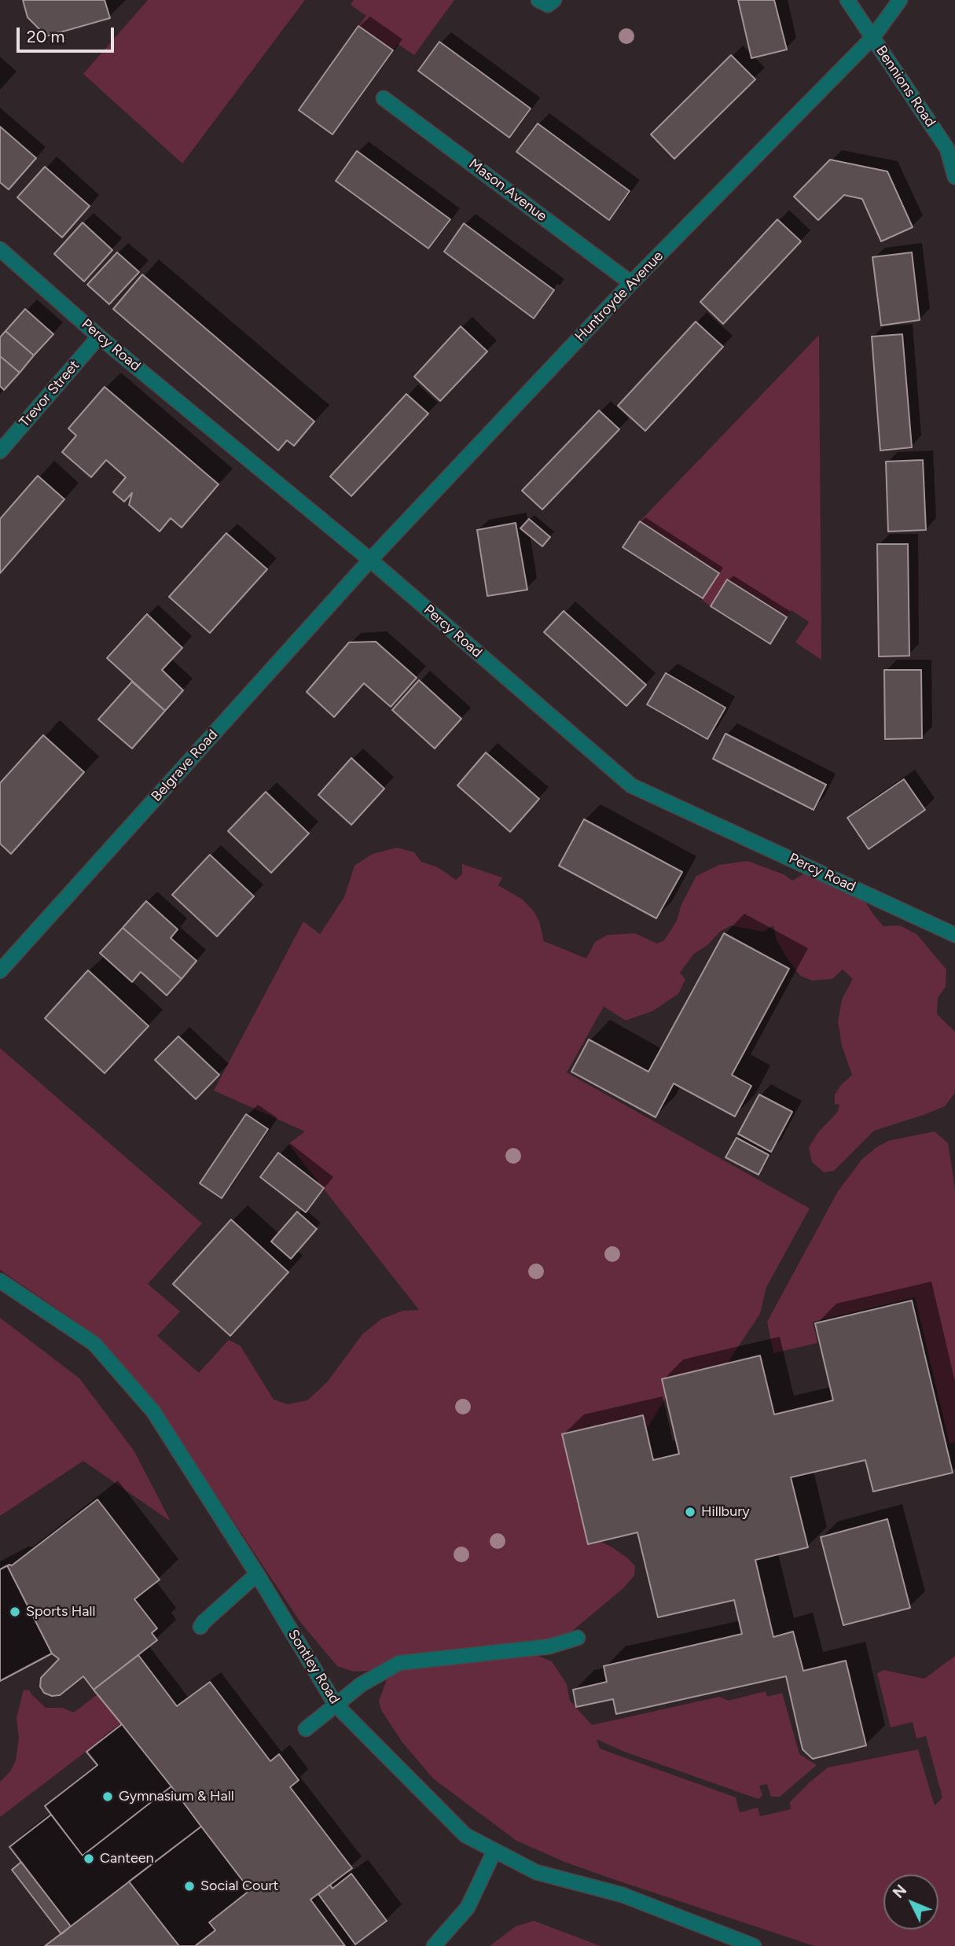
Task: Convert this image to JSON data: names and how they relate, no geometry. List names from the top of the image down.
{
  "streets": {
    "street": [
      "Bennions Road",
      "Mason Avenue",
      "Huntroyde Avenue",
      "Percy Road",
      "Trevor Street",
      "Belgrave Road",
      "Sontley Road"
    ]
  },
  "crossings": [
    ["Bennions Road", "Huntroyde Avenue"],
    ["Mason Avenue", "Huntroyde Avenue"],
    ["Huntroyde Avenue", "Percy Road"],
    ["Huntroyde Avenue", "Belgrave Road"],
    ["Percy Road", "Trevor Street"],
    ["Percy Road", "Belgrave Road"]
  ],
  "places": [
    "Hillbury",
    "Sports Hall",
    "Gymnasium & Hall",
    "Canteen",
    "Social Court"
  ],
  "scale_bar": "20 m",
  "north": "top left"
}
